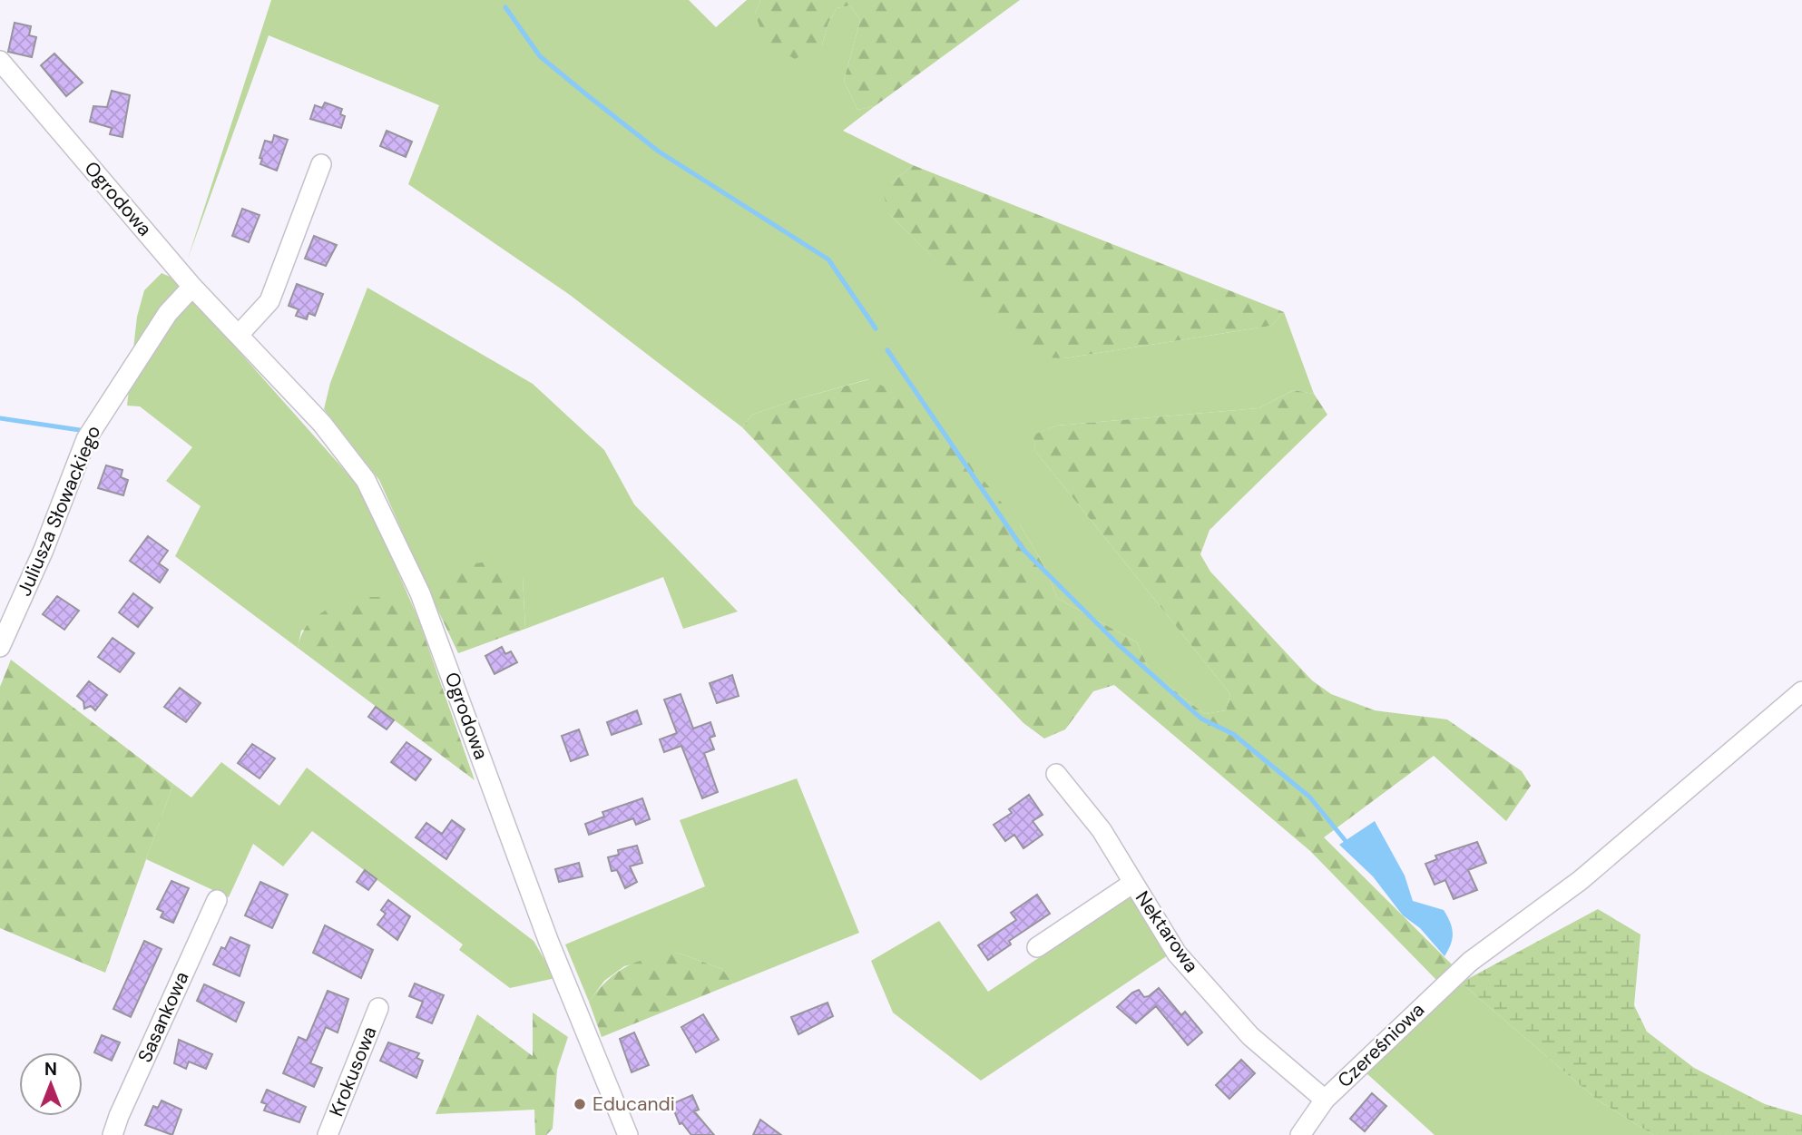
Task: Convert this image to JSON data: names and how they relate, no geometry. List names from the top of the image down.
{
  "streets": {
    "street": [
      "Ogrodowa",
      "Juliusza Słowackiego",
      "Nektarowa",
      "Sasankowa",
      "Czereśniowa",
      "Krokusowa"
    ]
  },
  "crossings": [
    ["Ogrodowa", "Juliusza Słowackiego"],
    ["Nektarowa", "Czereśniowa"]
  ],
  "places": ["Educandi"],
  "north": "top"
}
